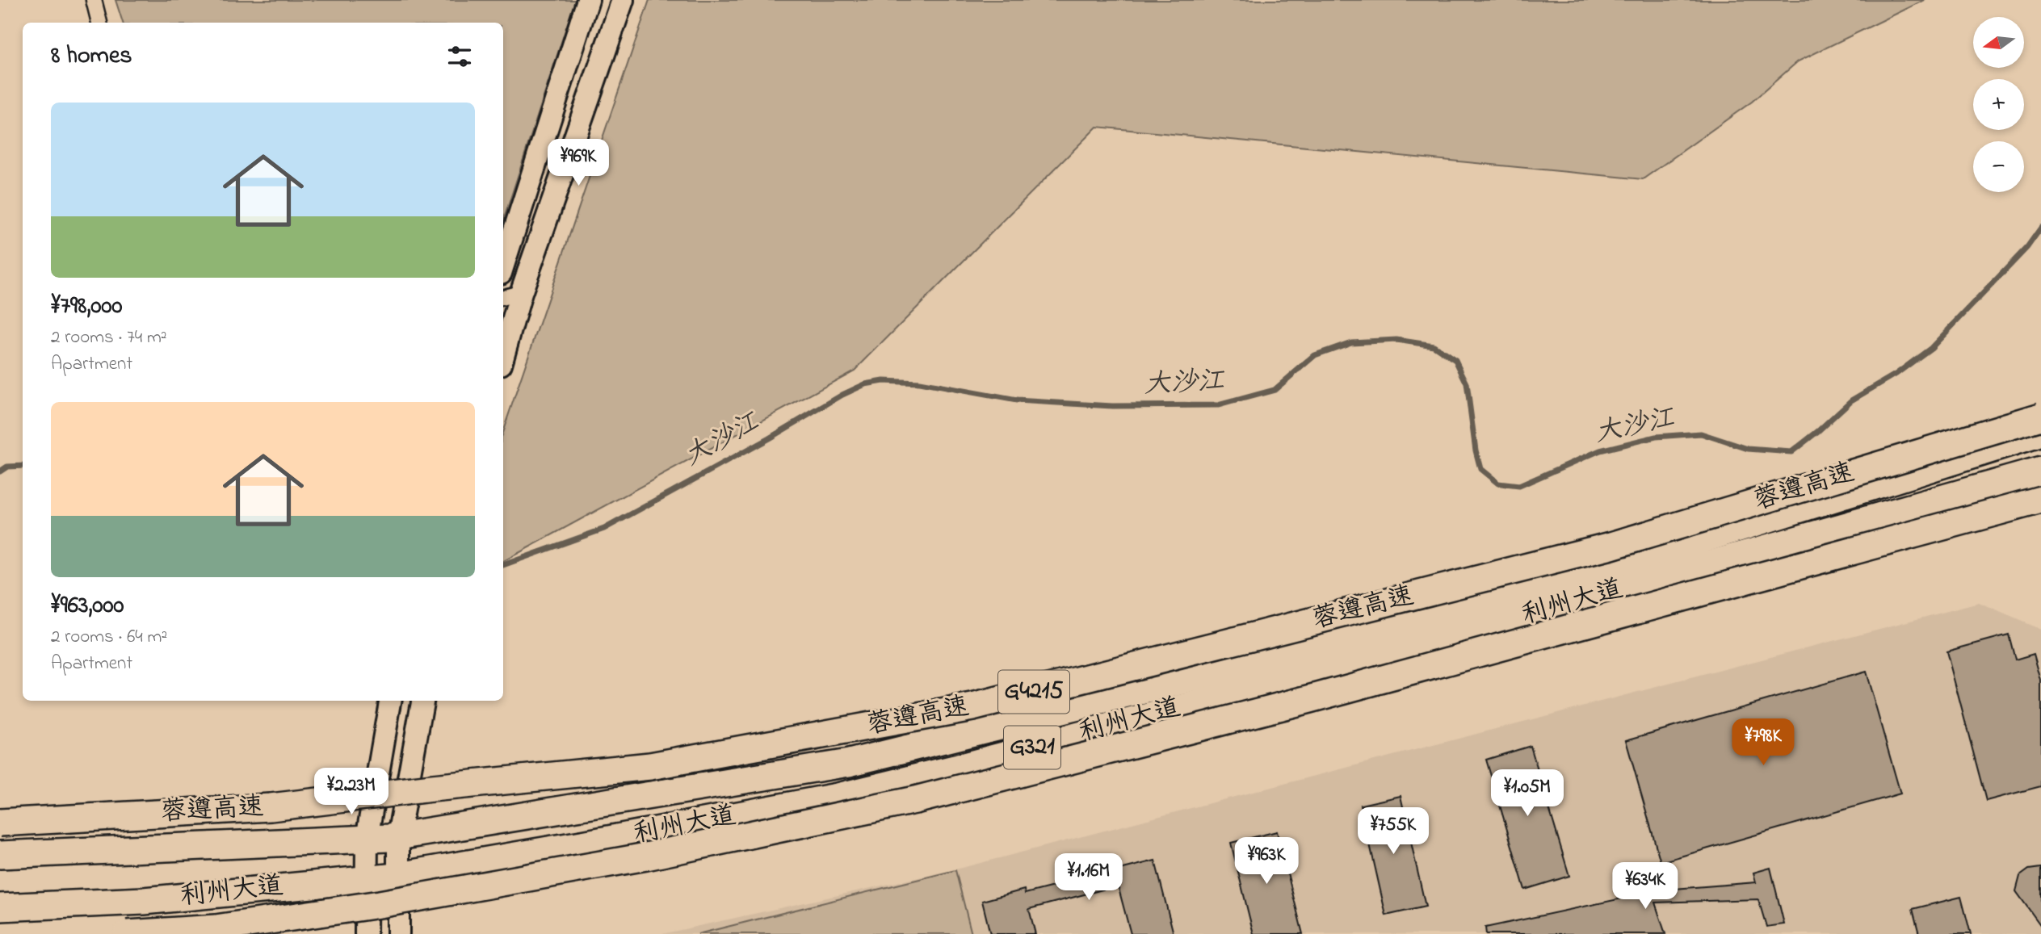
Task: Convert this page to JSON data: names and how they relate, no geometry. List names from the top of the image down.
{
  "streets": {
    "highway": [
      "蓉遵高速",
      "利州大道",
      "G4215",
      "G321"
    ]
  },
  "water": ["大沙江"],
  "north": "left",
  "page": {
    "map_buttons": ["+", "−"],
    "heading": "8 homes",
    "list": [
      {
        "name": "¥798,000",
        "note": "2 rooms · 74 m² · Apartment"
      },
      {
        "name": "¥963,000",
        "note": "2 rooms · 64 m² · Apartment"
      }
    ],
    "price": [
      "¥969K",
      "¥798K",
      "¥2.23M",
      "¥1.05M",
      "¥755K",
      "¥963K",
      "¥1.16M",
      "¥634K"
    ]
  }
}
